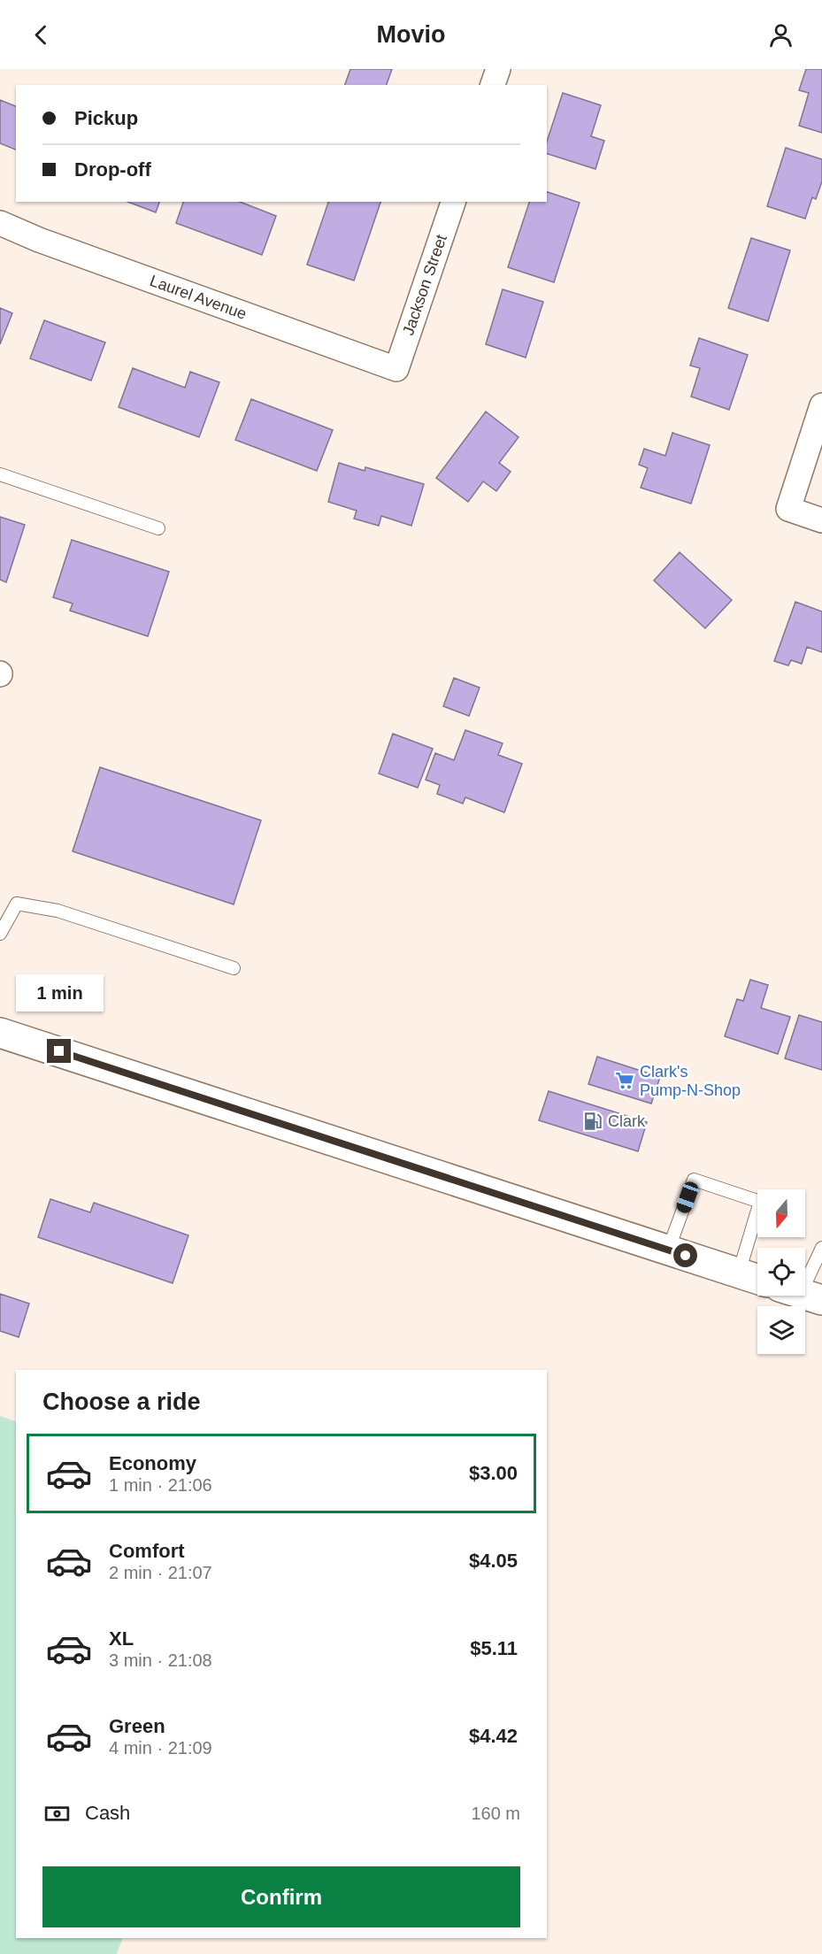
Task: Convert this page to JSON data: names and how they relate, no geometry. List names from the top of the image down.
{
  "streets": {
    "street": ["Jackson Street", "Laurel Avenue"]
  },
  "crossings": [
    ["Jackson Street", "Laurel Avenue"]
  ],
  "places": {
    "supermarket": ["Clark's Pump-N-Shop"],
    "fuel station": ["Clark"]
  },
  "north": "bottom",
  "page": {
    "header": "Movio",
    "banner": ["Pickup", "Drop-off"],
    "bubble": "1 min",
    "heading": "Choose a ride",
    "list": [
      {
        "name": "Economy",
        "note": "1 min · 21:06",
        "value": "$3.00"
      },
      {
        "name": "Comfort",
        "note": "2 min · 21:07",
        "value": "$4.05"
      },
      {
        "name": "XL",
        "note": "3 min · 21:08",
        "value": "$5.11"
      },
      {
        "name": "Green",
        "note": "4 min · 21:09",
        "value": "$4.42"
      }
    ],
    "pay": ["Cash", "160 m"],
    "buttons": "Confirm"
  }
}
